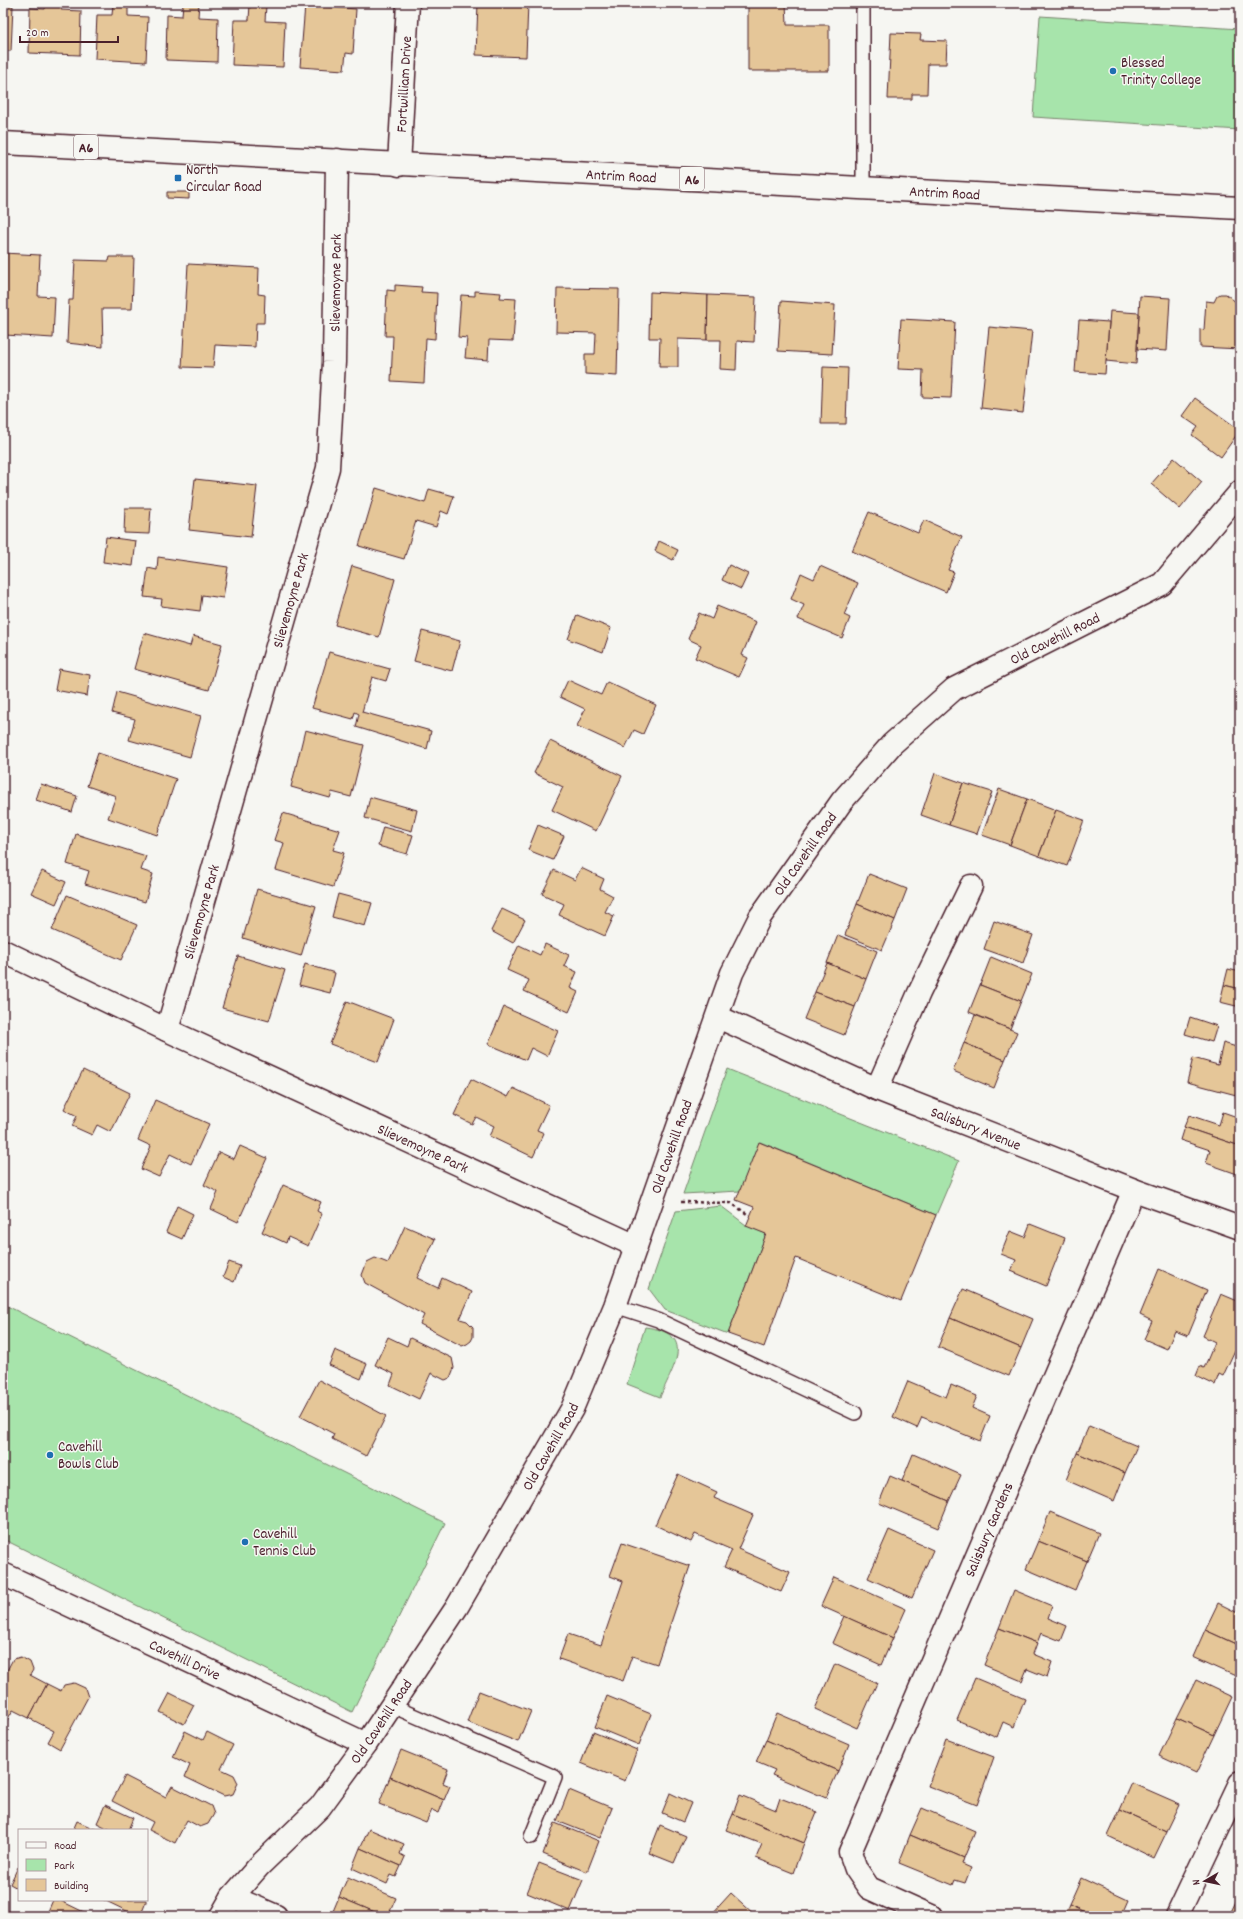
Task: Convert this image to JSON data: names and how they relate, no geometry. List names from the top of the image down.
{
  "streets": {
    "street": [
      "Fortwilliam Drive",
      "A6",
      "Antrim Road",
      "Slievemoyne Park",
      "Old Cavehill Road",
      "Salisbury Avenue",
      "Salisbury Gardens",
      "Cavehill Drive"
    ]
  },
  "crossings": [
    ["Fortwilliam Drive", "Antrim Road"],
    ["Antrim Road", "Slievemoyne Park"],
    ["Slievemoyne Park", "Old Cavehill Road"],
    ["Old Cavehill Road", "Salisbury Avenue"],
    ["Old Cavehill Road", "Cavehill Drive"],
    ["Salisbury Avenue", "Salisbury Gardens"]
  ],
  "places": {
    "other": ["Blessed Trinity College", "Cavehill Bowls Club", "Cavehill Tennis Club"],
    "transit": ["North Circular Road"]
  },
  "legend": ["Road", "Park", "Building"],
  "scale_bar": "20 m",
  "north": "left"
}
